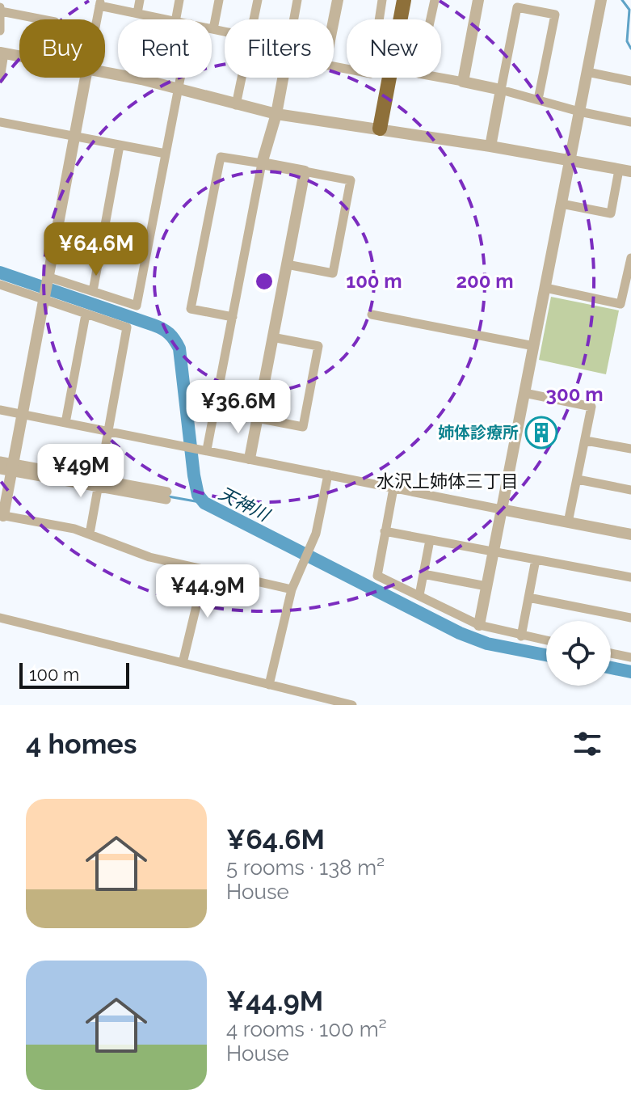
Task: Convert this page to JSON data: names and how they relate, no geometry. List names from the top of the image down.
{
  "districts": ["水沢上姉体三丁目"],
  "water": ["天神川"],
  "places": {
    "building": ["姉体診療所"]
  },
  "scale_bar": "100 m",
  "page": {
    "chip": [
      "Buy",
      "Rent",
      "Filters",
      "New"
    ],
    "price": [
      "¥64.6M",
      "¥36.6M",
      "¥49M",
      "¥44.9M"
    ],
    "scale": "100 m",
    "heading": "4 homes",
    "list": [
      {
        "name": "¥64.6M",
        "note": "5 rooms · 138 m² · House"
      },
      {
        "name": "¥44.9M",
        "note": "4 rooms · 100 m² · House"
      }
    ]
  },
  "rings": ["100 m", "200 m", "300 m"]
}
